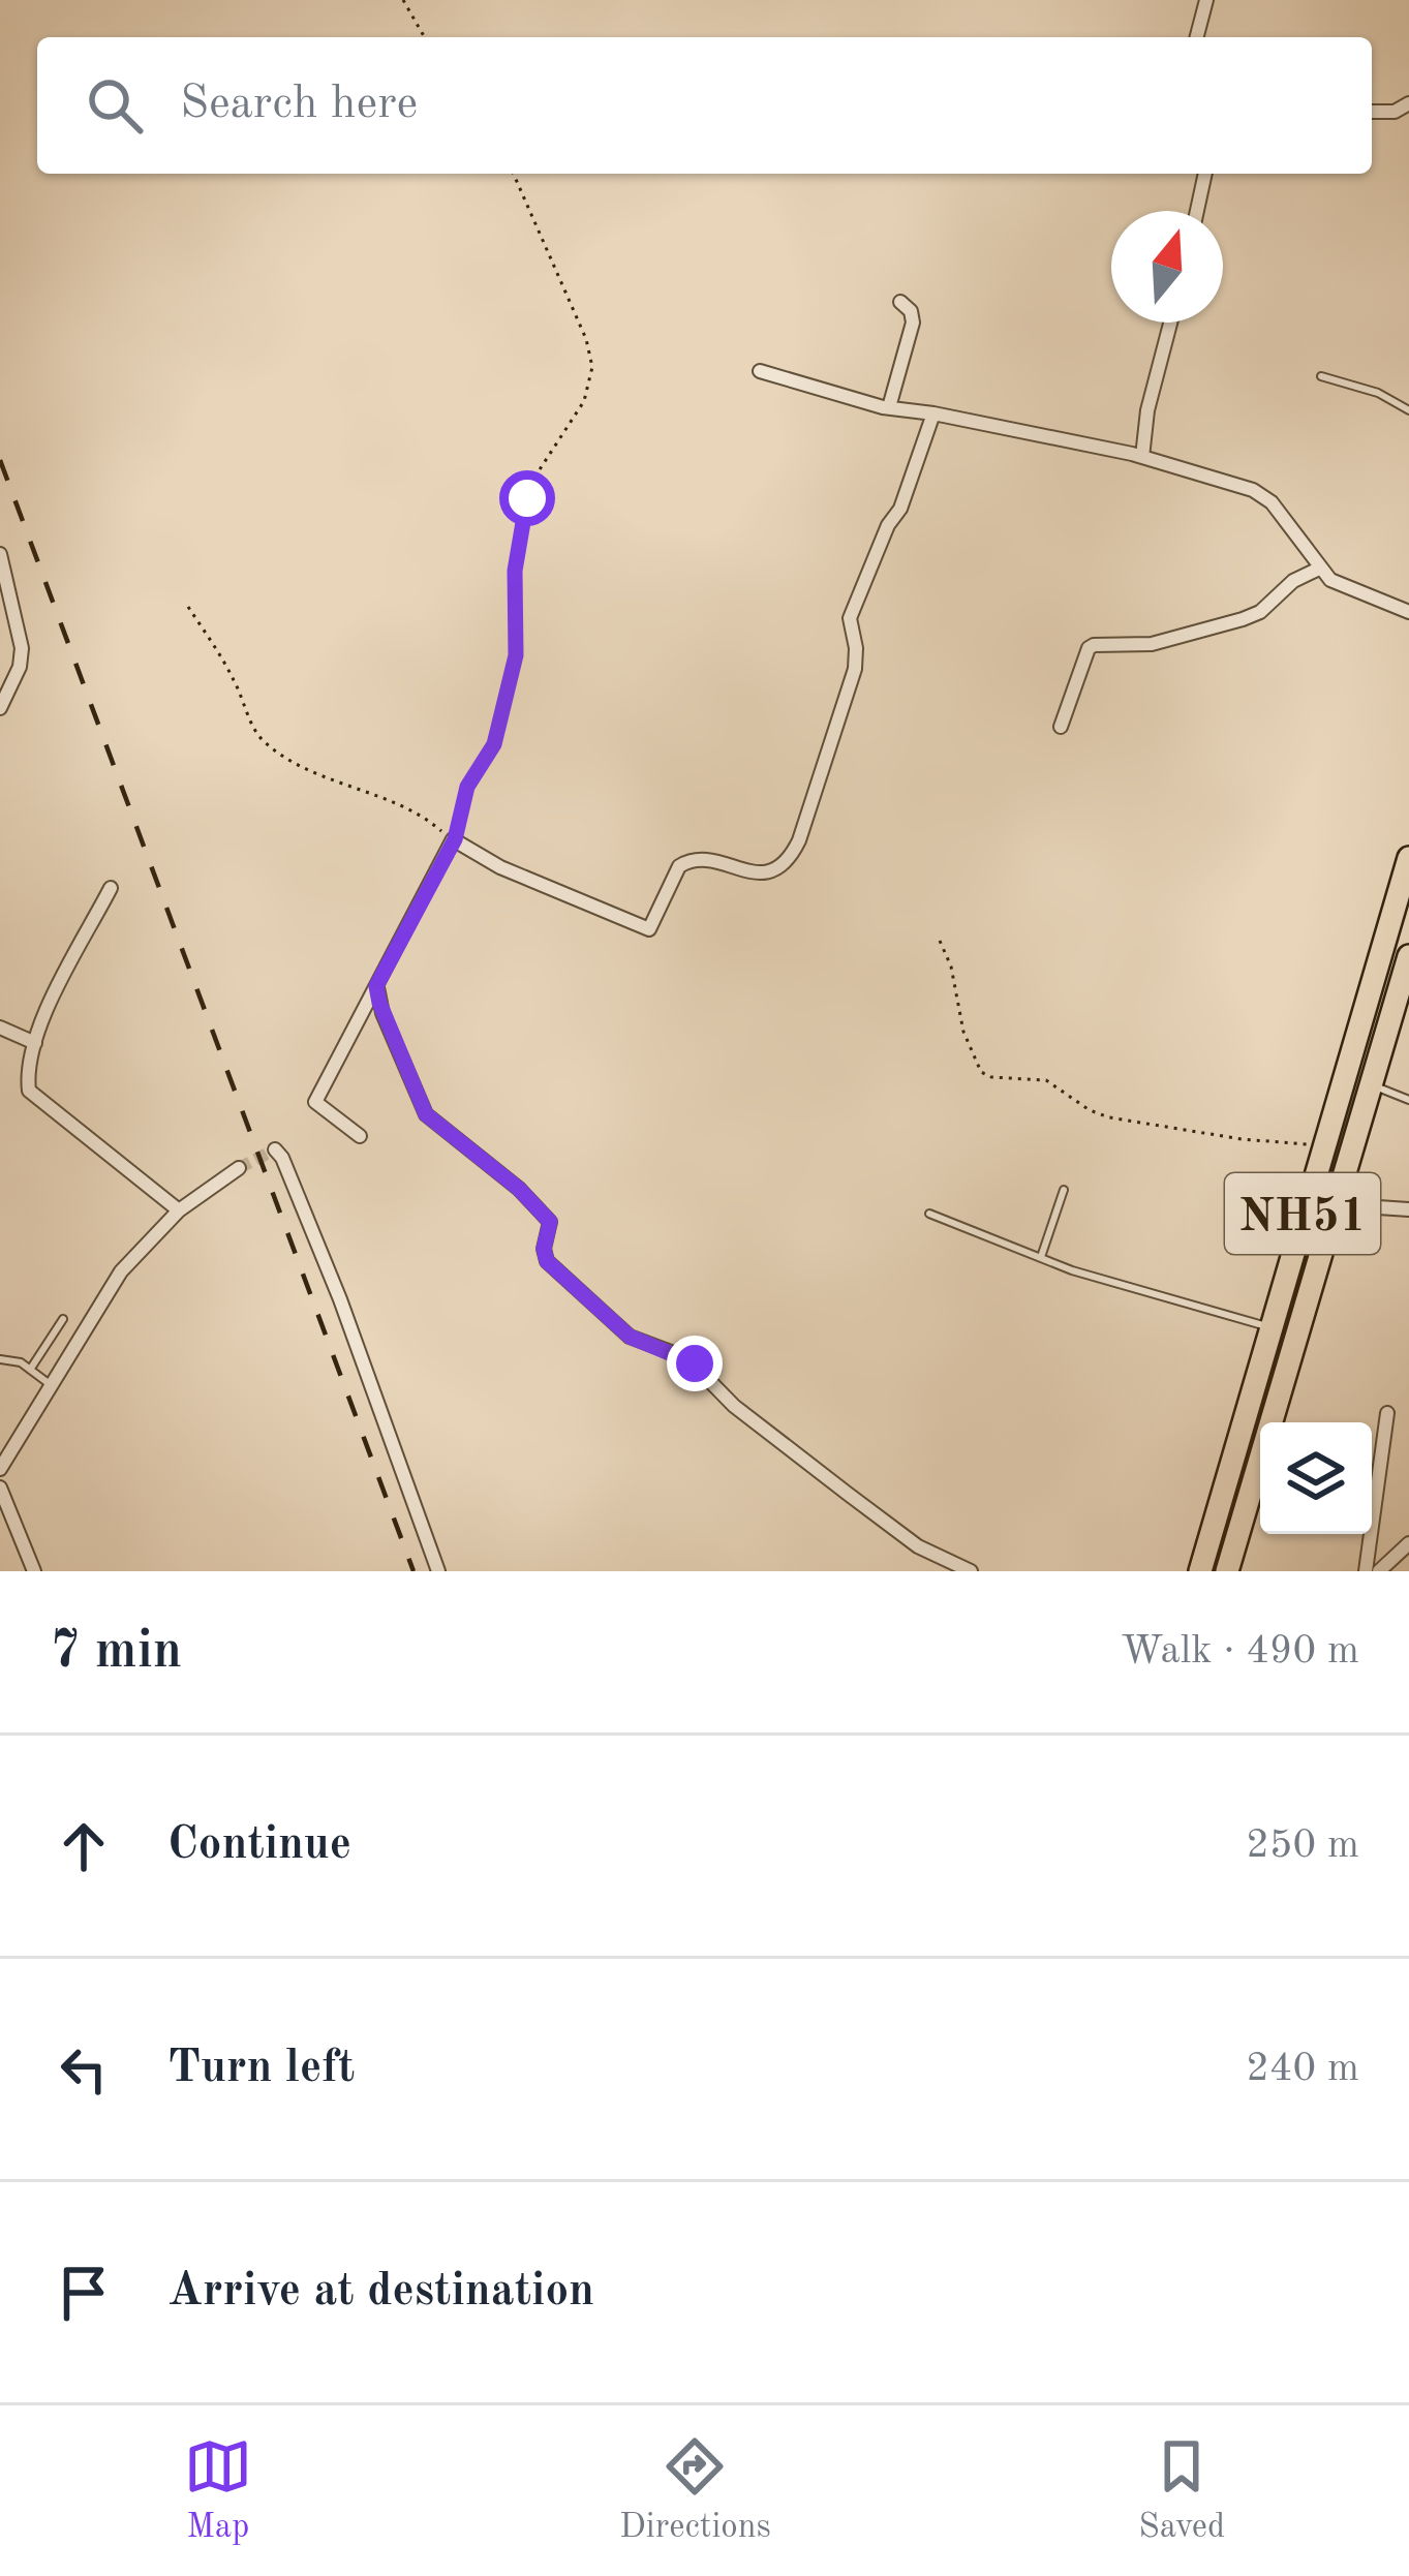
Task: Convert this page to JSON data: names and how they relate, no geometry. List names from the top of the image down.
{
  "streets": {
    "highway": ["NH51"]
  },
  "north": "top",
  "page": {
    "search": "Search here",
    "heading": ["7 min", "Walk · 490 m"],
    "list": [
      ["Continue", "250 m"],
      ["Turn left", "240 m"],
      "Arrive at destination"
    ],
    "nav": ["Map", "Directions", "Saved"]
  }
}
